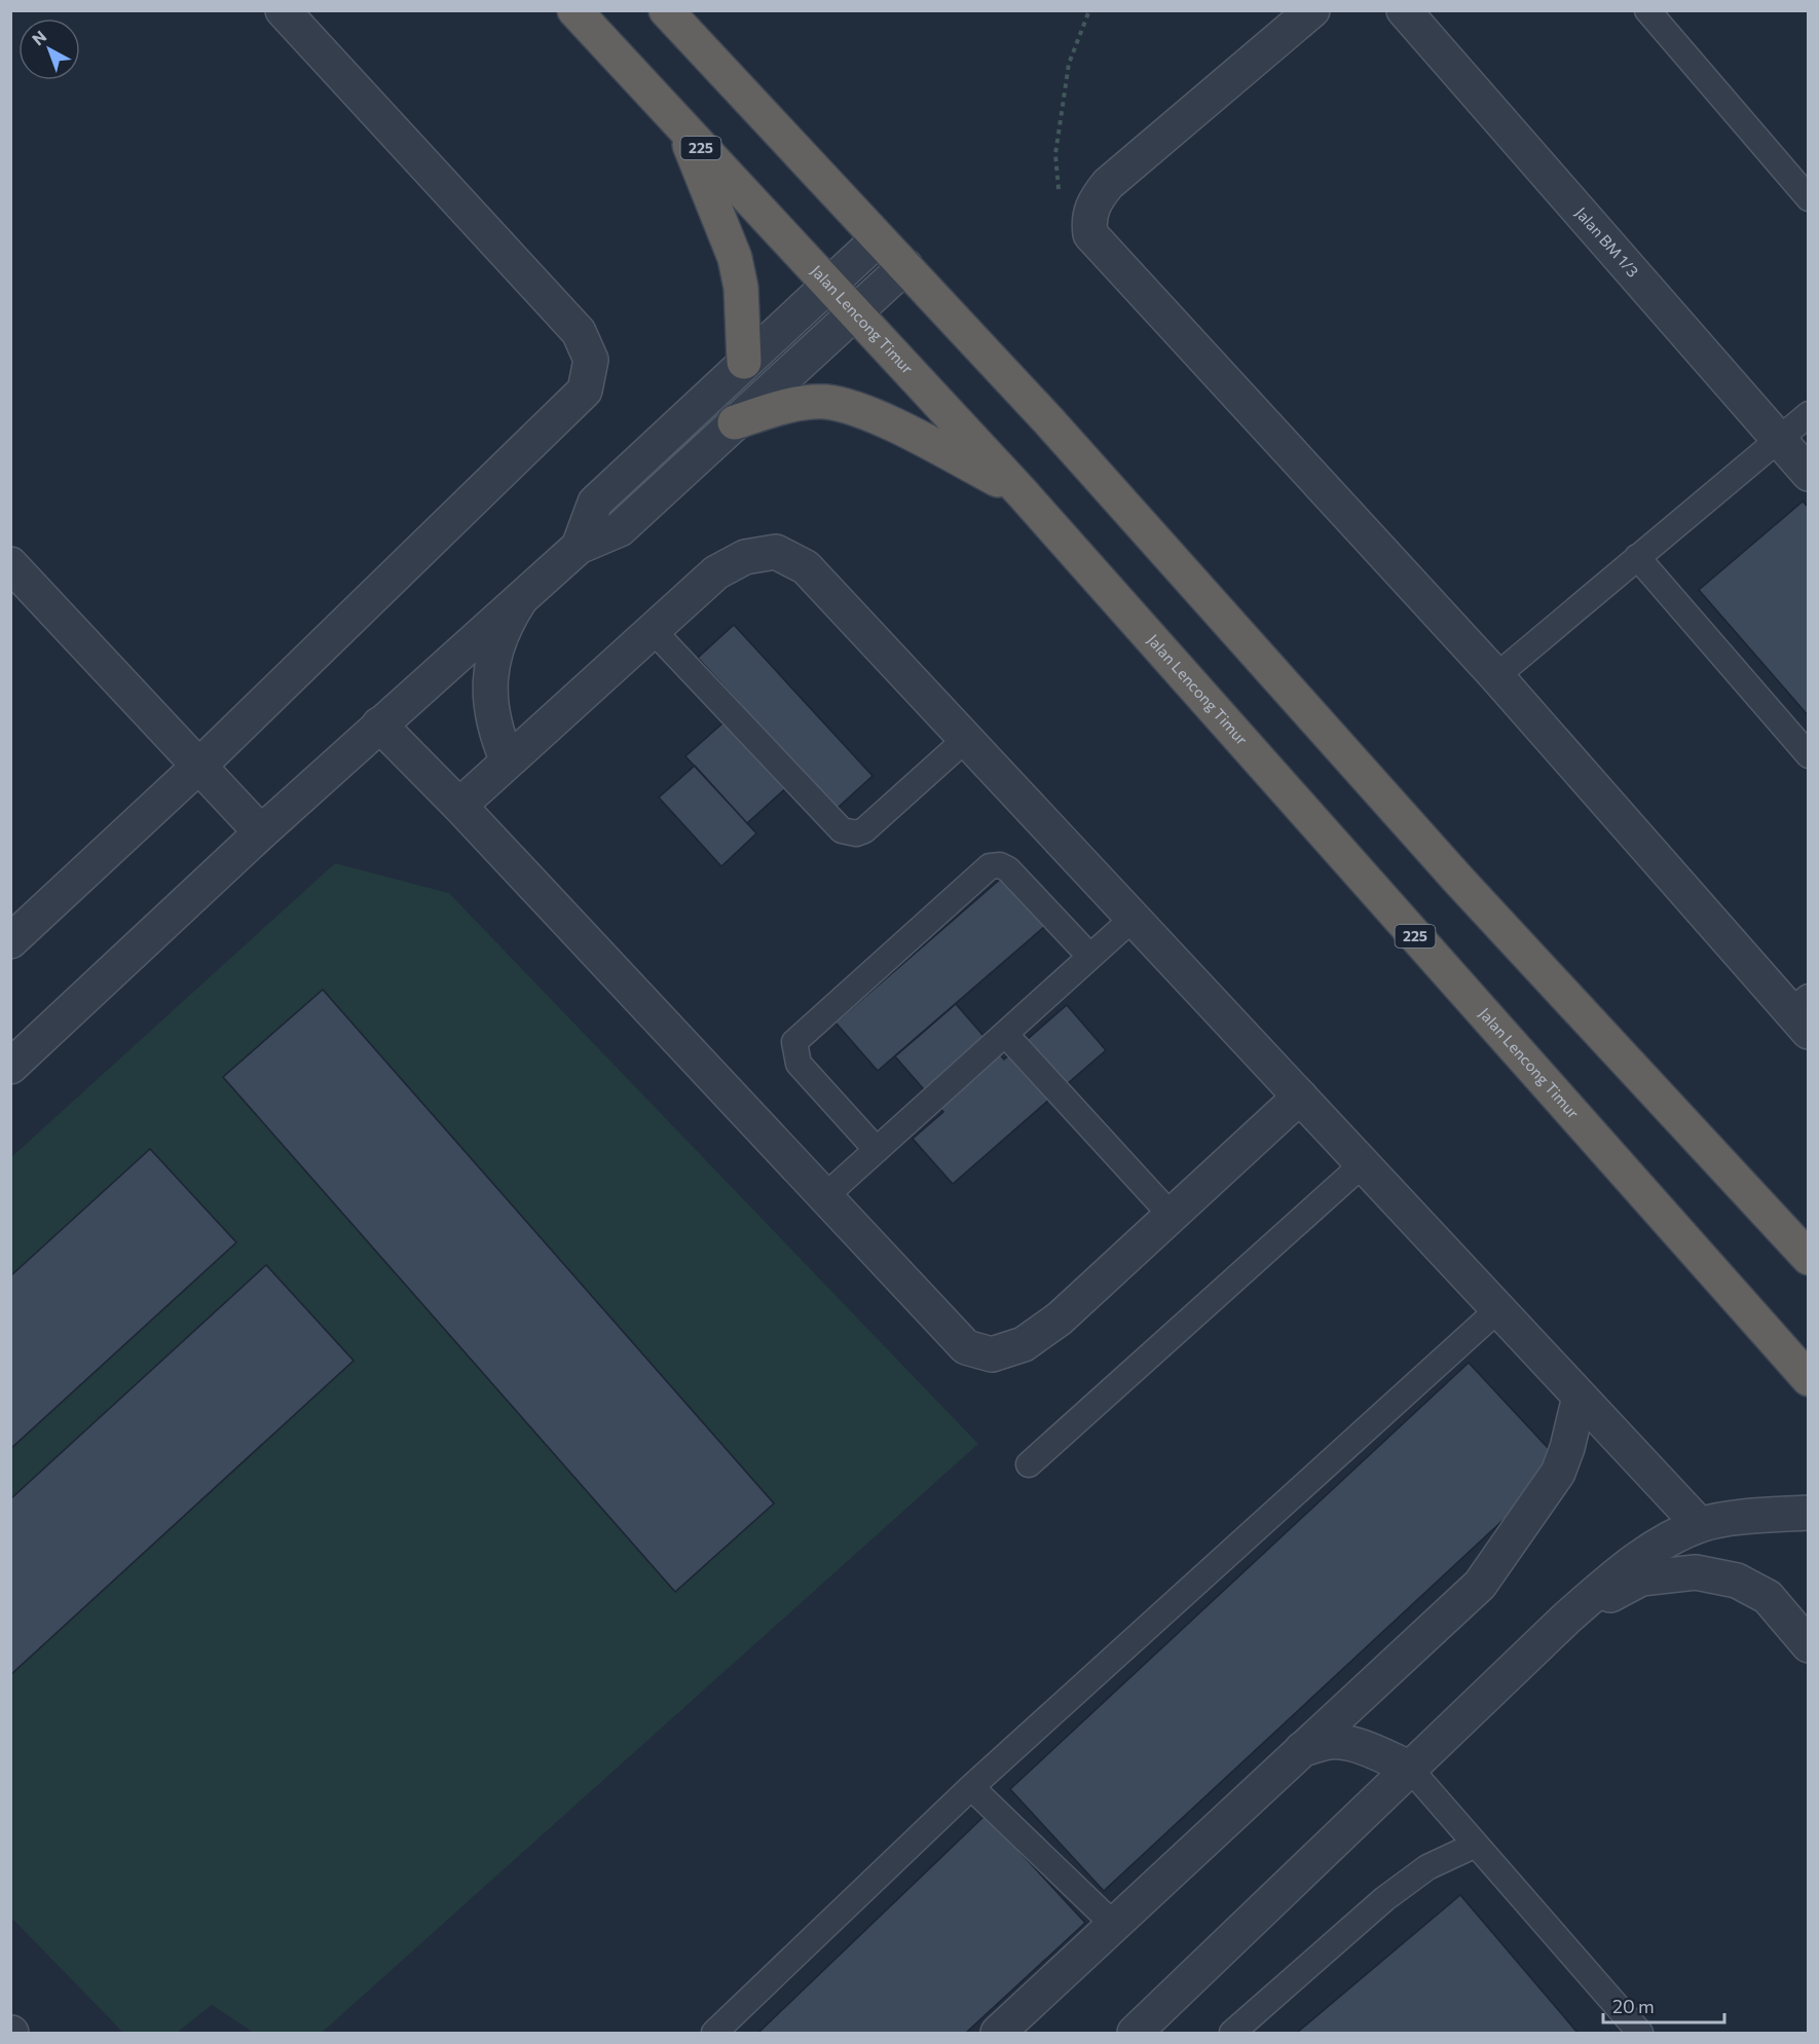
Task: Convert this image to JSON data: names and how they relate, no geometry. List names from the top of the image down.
{
  "streets": {
    "highway": ["225", "Jalan Lencong Timur"],
    "street": ["Jalan BM 1/3"]
  },
  "scale_bar": "20 m",
  "north": "top left"
}
